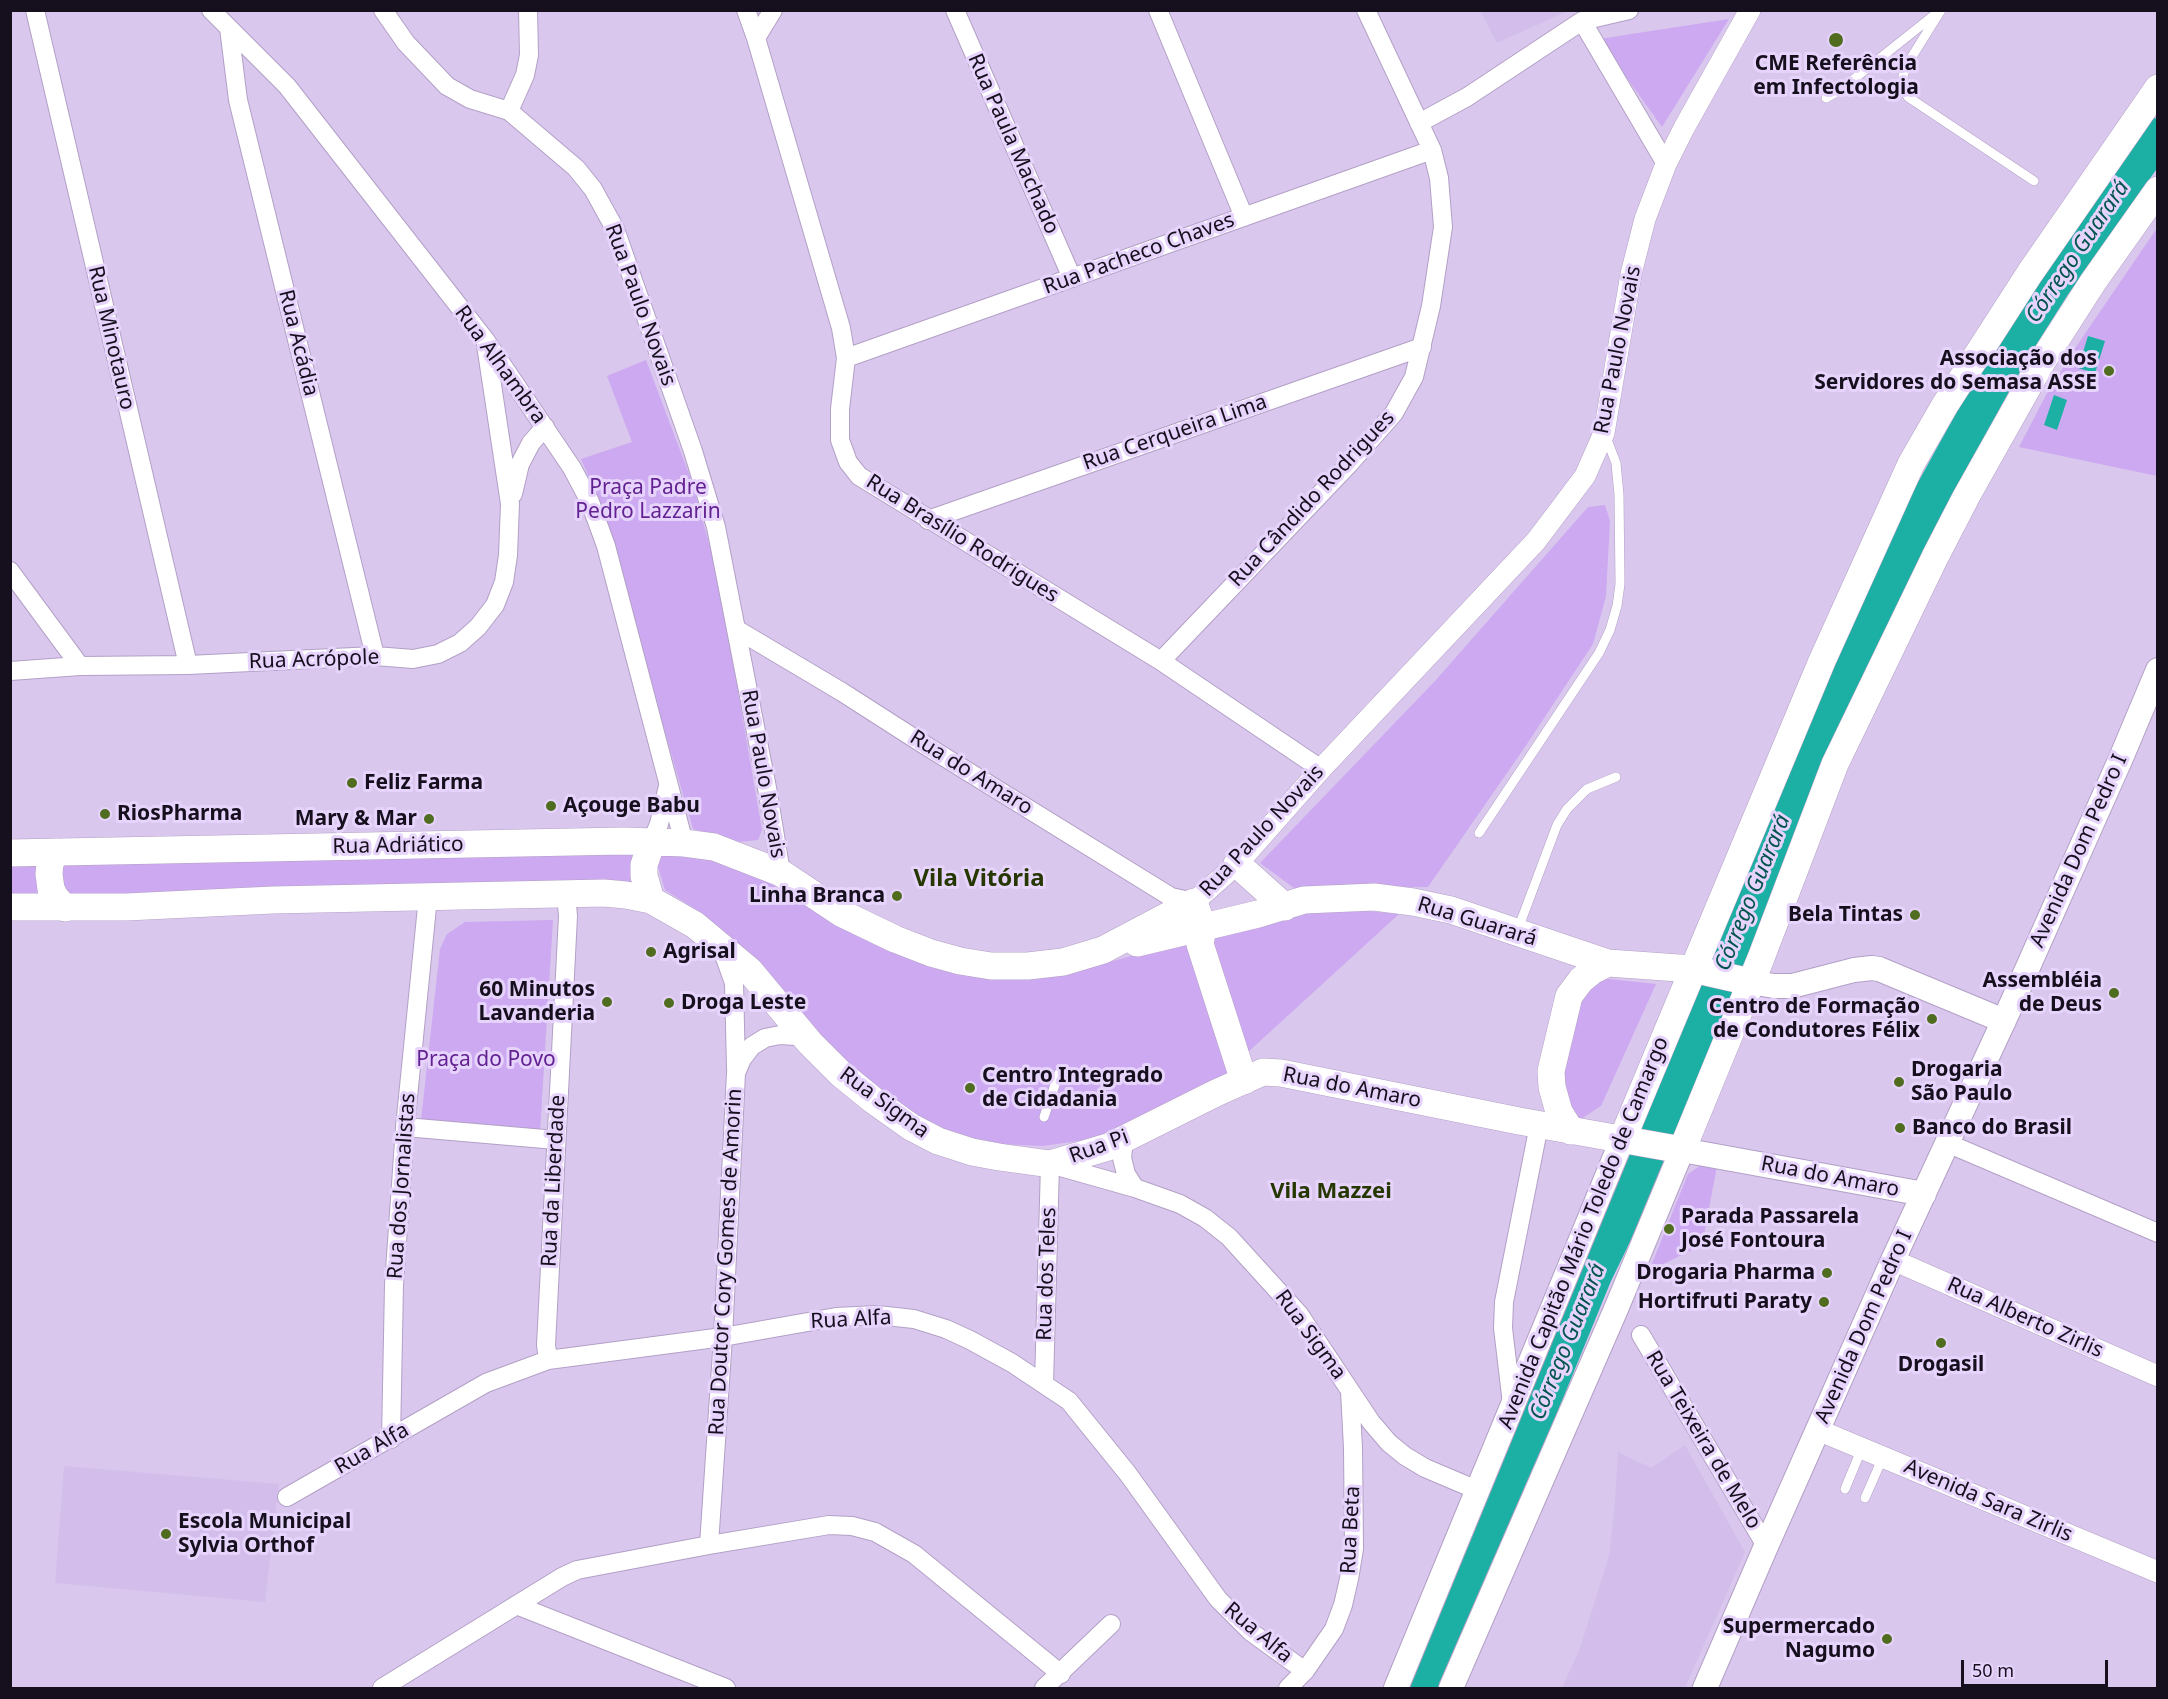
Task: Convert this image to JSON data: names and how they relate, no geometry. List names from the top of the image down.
{
  "streets": {
    "main road": [
      "Rua Paulo Novais",
      "Rua do Amaro",
      "Rua Adriático",
      "Avenida Dom Pedro I",
      "Rua Guarará",
      "Rua Sigma",
      "Rua Pi",
      "Avenida Capitão Mário Toledo de Camargo"
    ],
    "street": [
      "Rua Paula Machado",
      "Rua Pacheco Chaves",
      "Rua Minotauro",
      "Rua Acádia",
      "Rua Alhambra",
      "Rua Cerqueira Lima",
      "Rua Cândido Rodrigues",
      "Rua Brasílio Rodrigues",
      "Rua Acrópole",
      "Rua da Liberdade",
      "Rua dos Jornalistas",
      "Rua Doutor Cory Gomes de Amorin",
      "Rua dos Teles",
      "Rua Alberto Zirlis",
      "Rua Alfa",
      "Rua Teixeira de Melo",
      "Avenida Sara Zirlis",
      "Rua Beta"
    ]
  },
  "crossings": [
    ["Rua Paula Machado", "Rua Pacheco Chaves"],
    ["Rua Pacheco Chaves", "Rua Cândido Rodrigues"],
    ["Rua Pacheco Chaves", "Rua Brasílio Rodrigues"],
    ["Rua Paulo Novais", "Rua Brasílio Rodrigues"],
    ["Rua Paulo Novais", "Rua do Amaro"],
    ["Rua Paulo Novais", "Rua Adriático"],
    ["Rua Paulo Novais", "Rua Guarará"],
    ["Rua Minotauro", "Rua Acrópole"],
    ["Rua Acádia", "Rua Alhambra"],
    ["Rua Acádia", "Rua Acrópole"],
    ["Rua Alhambra", "Rua Acrópole"],
    ["Rua Alhambra", "Rua Adriático"],
    ["Rua Cerqueira Lima", "Rua Cândido Rodrigues"],
    ["Rua Cerqueira Lima", "Rua Brasílio Rodrigues"],
    ["Rua Cândido Rodrigues", "Rua Brasílio Rodrigues"],
    ["Rua do Amaro", "Avenida Dom Pedro I"],
    ["Rua do Amaro", "Rua Pi"],
    ["Rua do Amaro", "Avenida Capitão Mário Toledo de Camargo"],
    ["Avenida Dom Pedro I", "Rua Alberto Zirlis"],
    ["Avenida Dom Pedro I", "Rua Teixeira de Melo"],
    ["Avenida Dom Pedro I", "Avenida Sara Zirlis"],
    ["Rua Guarará", "Avenida Capitão Mário Toledo de Camargo"],
    ["Rua Sigma", "Rua Pi"],
    ["Rua Sigma", "Avenida Capitão Mário Toledo de Camargo"],
    ["Rua Sigma", "Rua Doutor Cory Gomes de Amorin"],
    ["Rua Sigma", "Rua dos Teles"],
    ["Rua Sigma", "Rua Beta"],
    ["Rua Pi", "Rua dos Teles"],
    ["Rua da Liberdade", "Rua Alfa"],
    ["Rua dos Jornalistas", "Rua Alfa"],
    ["Rua Doutor Cory Gomes de Amorin", "Rua Alfa"],
    ["Rua dos Teles", "Rua Alfa"],
    ["Rua Alfa", "Rua Beta"]
  ],
  "districts": ["Vila Vitória", "Vila Mazzei"],
  "water": ["Córrego Guarará"],
  "parks": ["Praça Padre Pedro Lazzarin", "Praça do Povo"],
  "places": [
    "CME Referência em Infectologia",
    "Associação dos Servidores do Semasa ASSE",
    "Feliz Farma",
    "Açouge Babu",
    "RiosPharma",
    "Mary & Mar",
    "Linha Branca",
    "Bela Tintas",
    "Agrisal",
    "Assembléia de Deus",
    "60 Minutos Lavanderia",
    "Droga Leste",
    "Centro de Formação de Condutores Félix",
    "Drogaria São Paulo",
    "Centro Integrado de Cidadania",
    "Banco do Brasil",
    "Parada Passarela José Fontoura",
    "Drogaria Pharma",
    "Hortifruti Paraty",
    "Drogasil",
    "Escola Municipal Sylvia Orthof",
    "Supermercado Nagumo"
  ],
  "scale_bar": "50 m"
}
